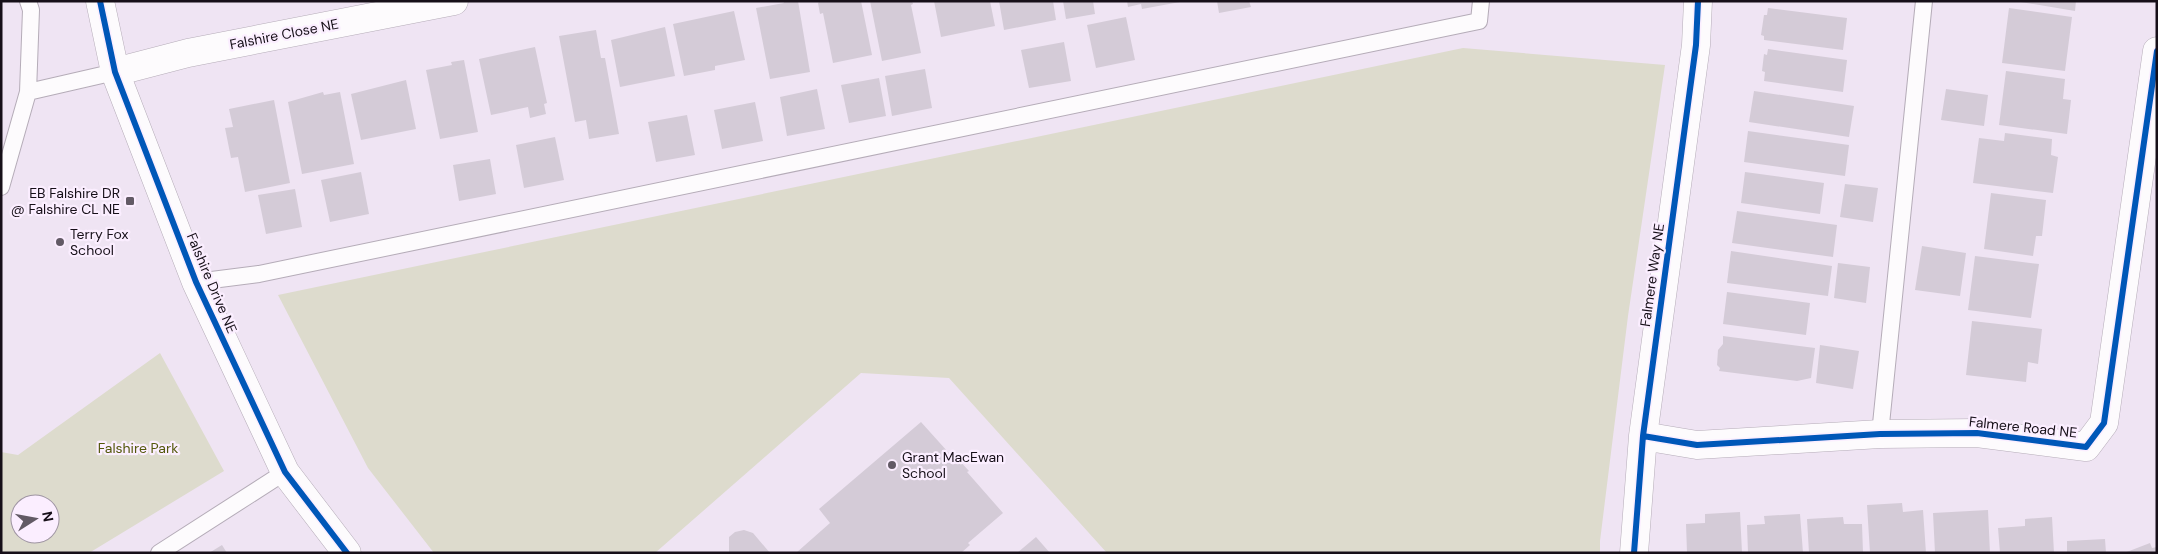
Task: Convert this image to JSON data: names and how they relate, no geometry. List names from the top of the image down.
{
  "streets": {
    "street": [
      "Falshire Close NE",
      "Falmere Way NE",
      "Falshire Drive NE",
      "Falmere Road NE"
    ]
  },
  "crossings": [
    ["Falshire Close NE", "Falshire Drive NE"],
    ["Falmere Way NE", "Falmere Road NE"]
  ],
  "parks": ["Falshire Park"],
  "places": {
    "transit": ["EB Falshire DR @ Falshire CL NE"],
    "other": ["Terry Fox School", "Grant MacEwan School"]
  },
  "north": "right"
}
